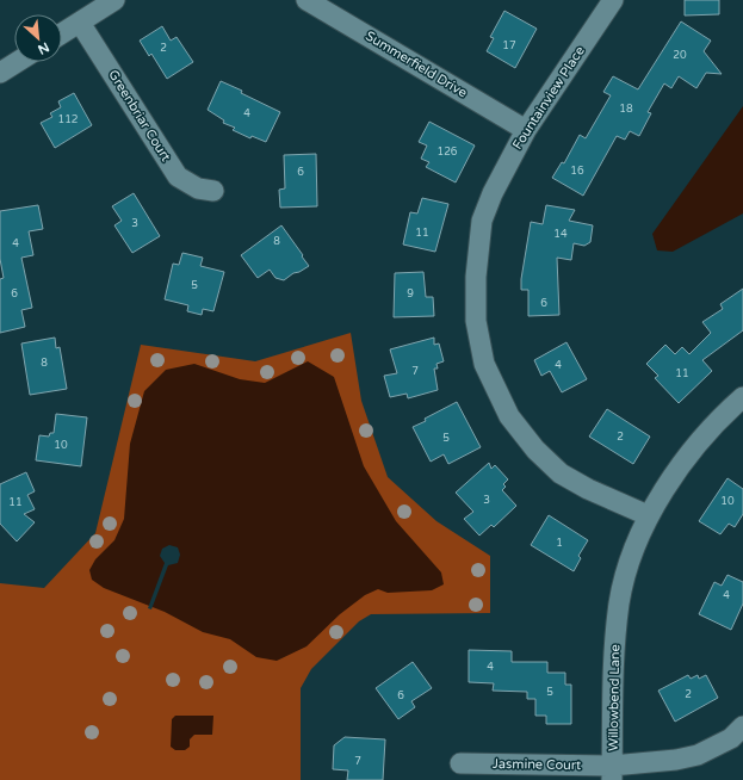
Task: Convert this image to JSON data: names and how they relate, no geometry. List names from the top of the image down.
{
  "streets": {
    "street": [
      "Summerfield Drive",
      "Fountainview Place",
      "Greenbriar Court",
      "Willowbend Lane",
      "Jasmine Court"
    ]
  },
  "crossings": [
    ["Summerfield Drive", "Fountainview Place"],
    ["Fountainview Place", "Willowbend Lane"],
    ["Willowbend Lane", "Jasmine Court"]
  ],
  "house_numbers": [
    "17",
    "2",
    "20",
    "18",
    "4",
    "112",
    "126",
    "16",
    "6",
    "3",
    "11",
    "14",
    "8",
    "4",
    "5",
    "6",
    "9",
    "6",
    "8",
    "4",
    "7",
    "11",
    "2",
    "5",
    "10",
    "3",
    "10",
    "11",
    "1",
    "4",
    "4",
    "5",
    "2",
    "6",
    "7"
  ],
  "north": "bottom right"
}
